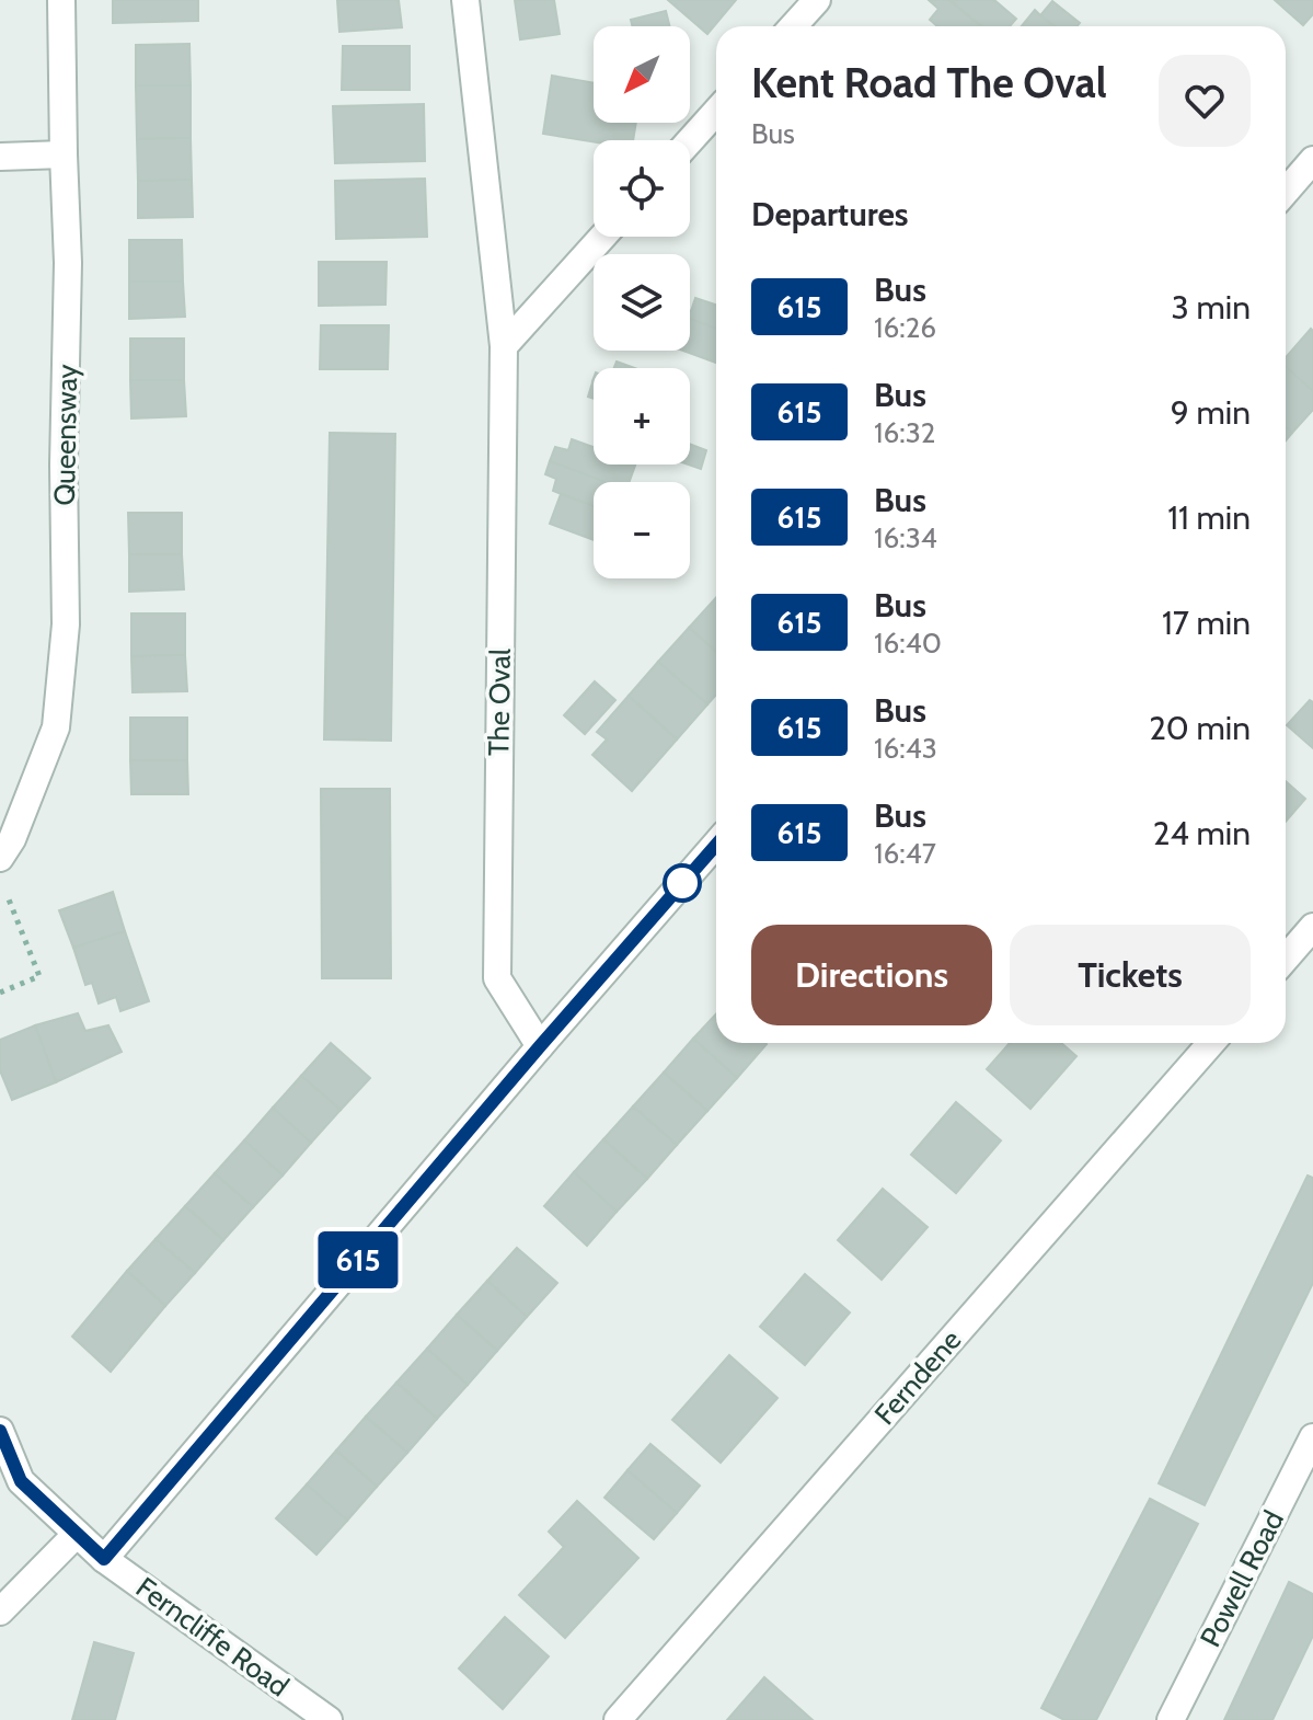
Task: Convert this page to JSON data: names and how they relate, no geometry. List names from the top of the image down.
{
  "streets": {
    "street": [
      "Queensway",
      "The Oval",
      "Ferndene",
      "Powell Road",
      "Ferncliffe Road"
    ]
  },
  "lines": ["bus line 615"],
  "north": "bottom left",
  "page": {
    "on_map": "615",
    "map_buttons": ["+", "−"],
    "heading": [
      ["Kent Road The Oval", "Bus"],
      "Departures"
    ],
    "list": [
      {
        "mark": "615",
        "name": "Bus",
        "note": "16:26",
        "value": "3 min"
      },
      {
        "mark": "615",
        "name": "Bus",
        "note": "16:32",
        "value": "9 min"
      },
      {
        "mark": "615",
        "name": "Bus",
        "note": "16:34",
        "value": "11 min"
      },
      {
        "mark": "615",
        "name": "Bus",
        "note": "16:40",
        "value": "17 min"
      },
      {
        "mark": "615",
        "name": "Bus",
        "note": "16:43",
        "value": "20 min"
      },
      {
        "mark": "615",
        "name": "Bus",
        "note": "16:47",
        "value": "24 min"
      }
    ],
    "buttons": ["Directions", "Tickets"]
  }
}
